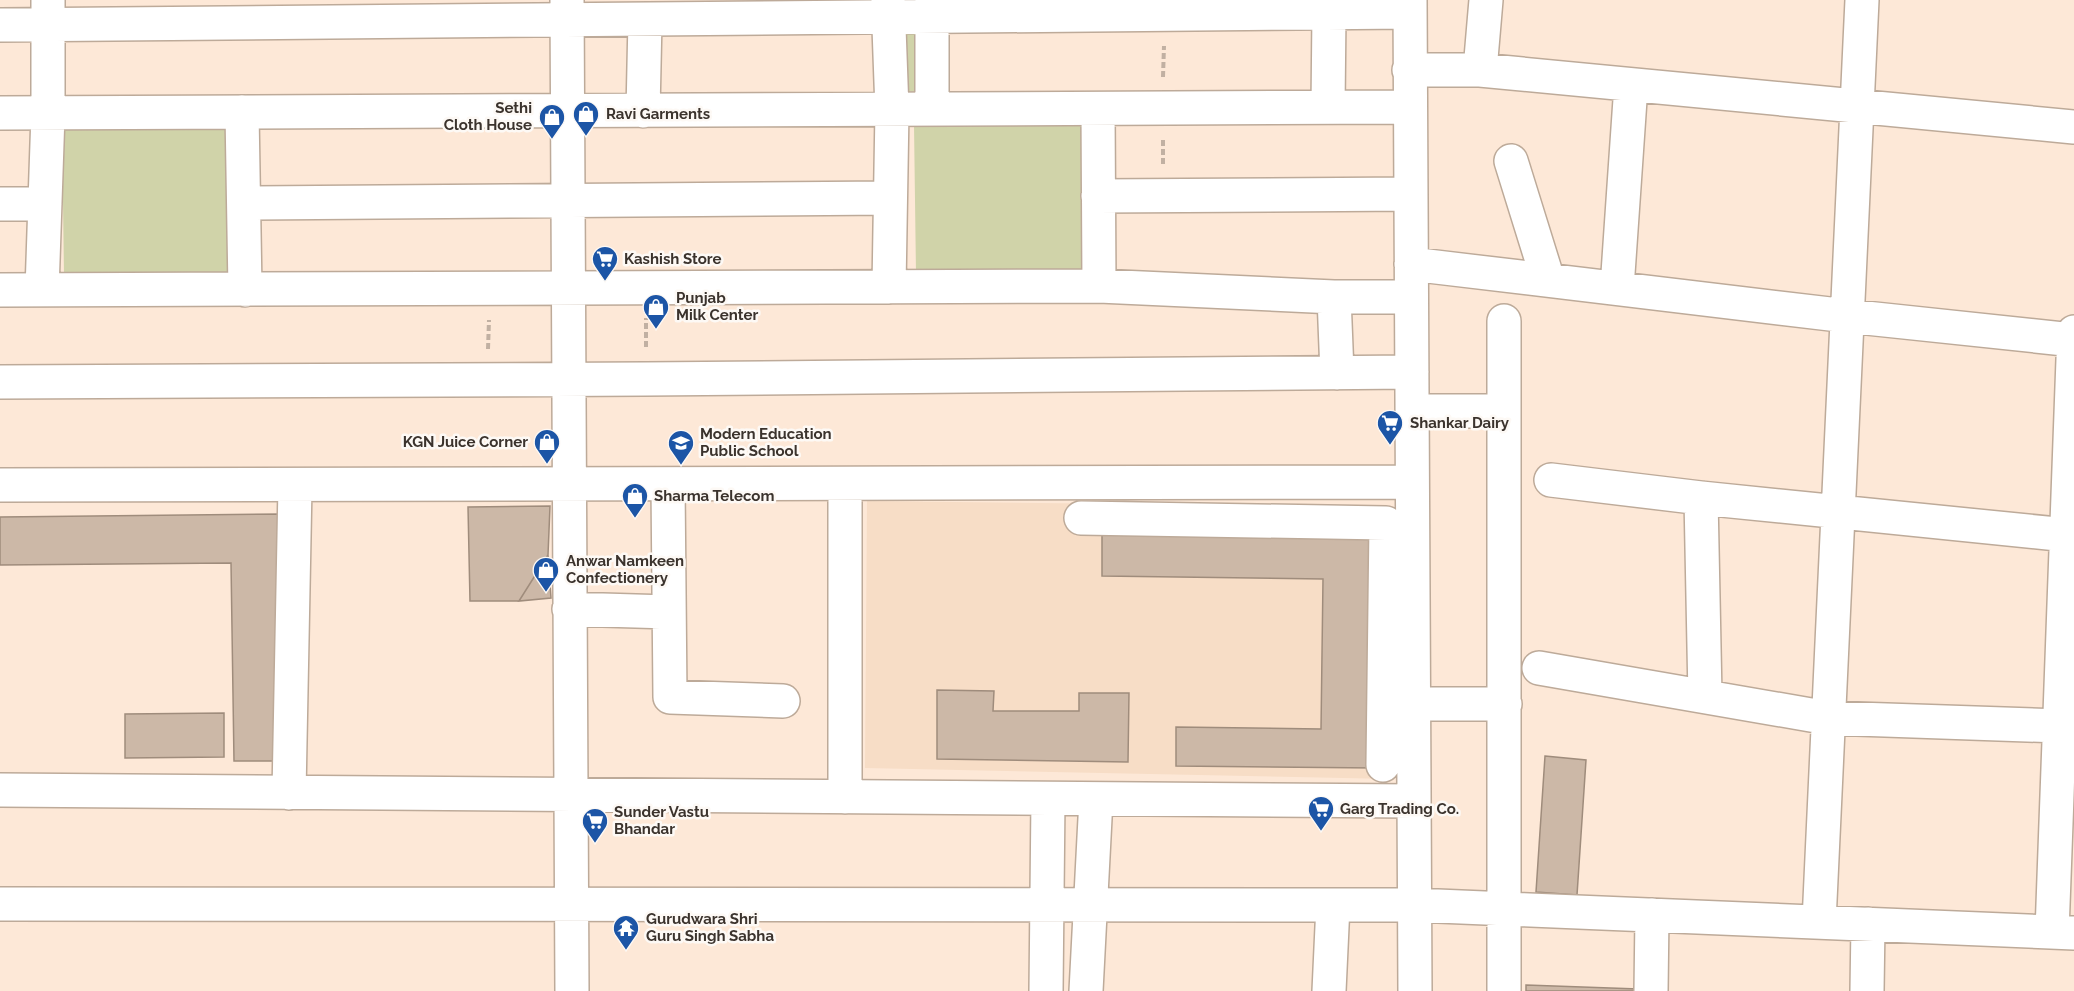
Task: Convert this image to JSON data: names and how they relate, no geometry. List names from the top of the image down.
{
  "places": {
    "shop": [
      "Ravi Garments",
      "Sethi Cloth House",
      "Punjab Milk Center",
      "KGN Juice Corner",
      "Sharma Telecom",
      "Anwar Namkeen Confectionery"
    ],
    "supermarket": [
      "Kashish Store",
      "Shankar Dairy",
      "Garg Trading Co.",
      "Sunder Vastu Bhandar"
    ],
    "school or university": ["Modern Education Public School"],
    "temple": ["Gurudwara Shri Guru Singh Sabha"]
  }
}
